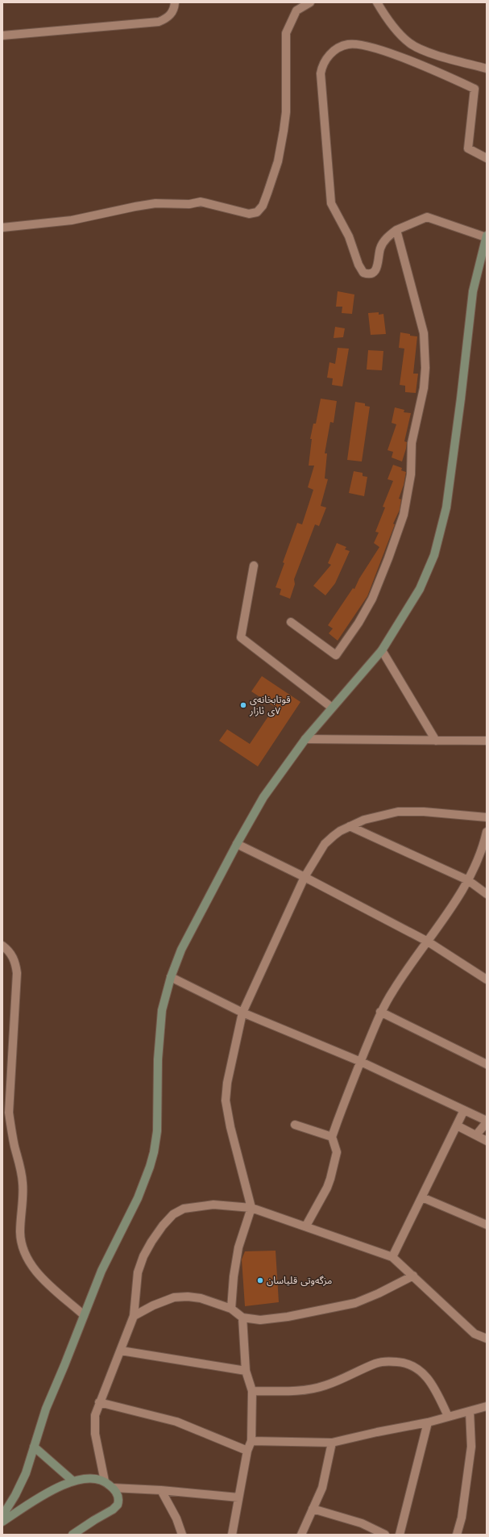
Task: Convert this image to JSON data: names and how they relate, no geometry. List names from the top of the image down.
{
  "places": ["قوتابخانەی ٧ی ئازار", "مزگەوتی قلیاسان"]
}
